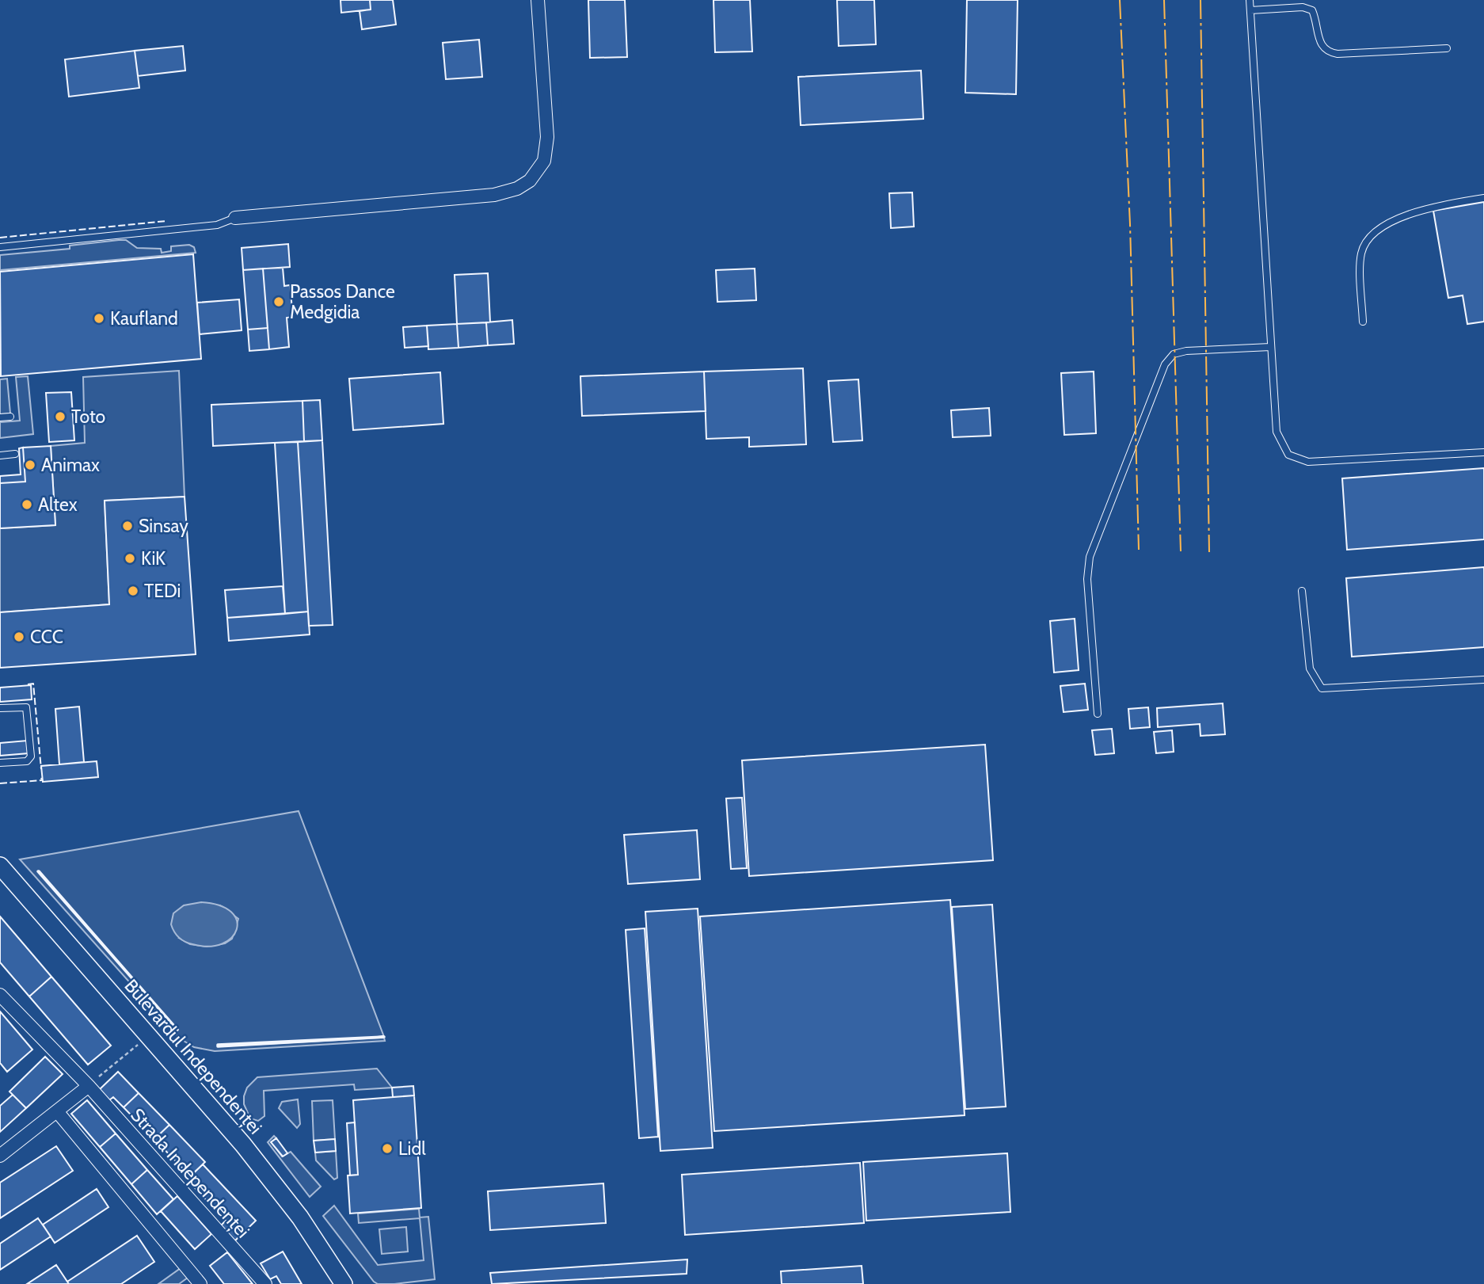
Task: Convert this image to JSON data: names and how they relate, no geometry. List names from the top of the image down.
{
  "streets": {
    "main road": ["Bulevardul Independenței"],
    "street": ["Strada Independenței"]
  },
  "places": [
    "Passos Dance Medgidia",
    "Kaufland",
    "Toto",
    "Animax",
    "Altex",
    "Sinsay",
    "KiK",
    "TEDi",
    "CCC",
    "Lidl"
  ]
}
